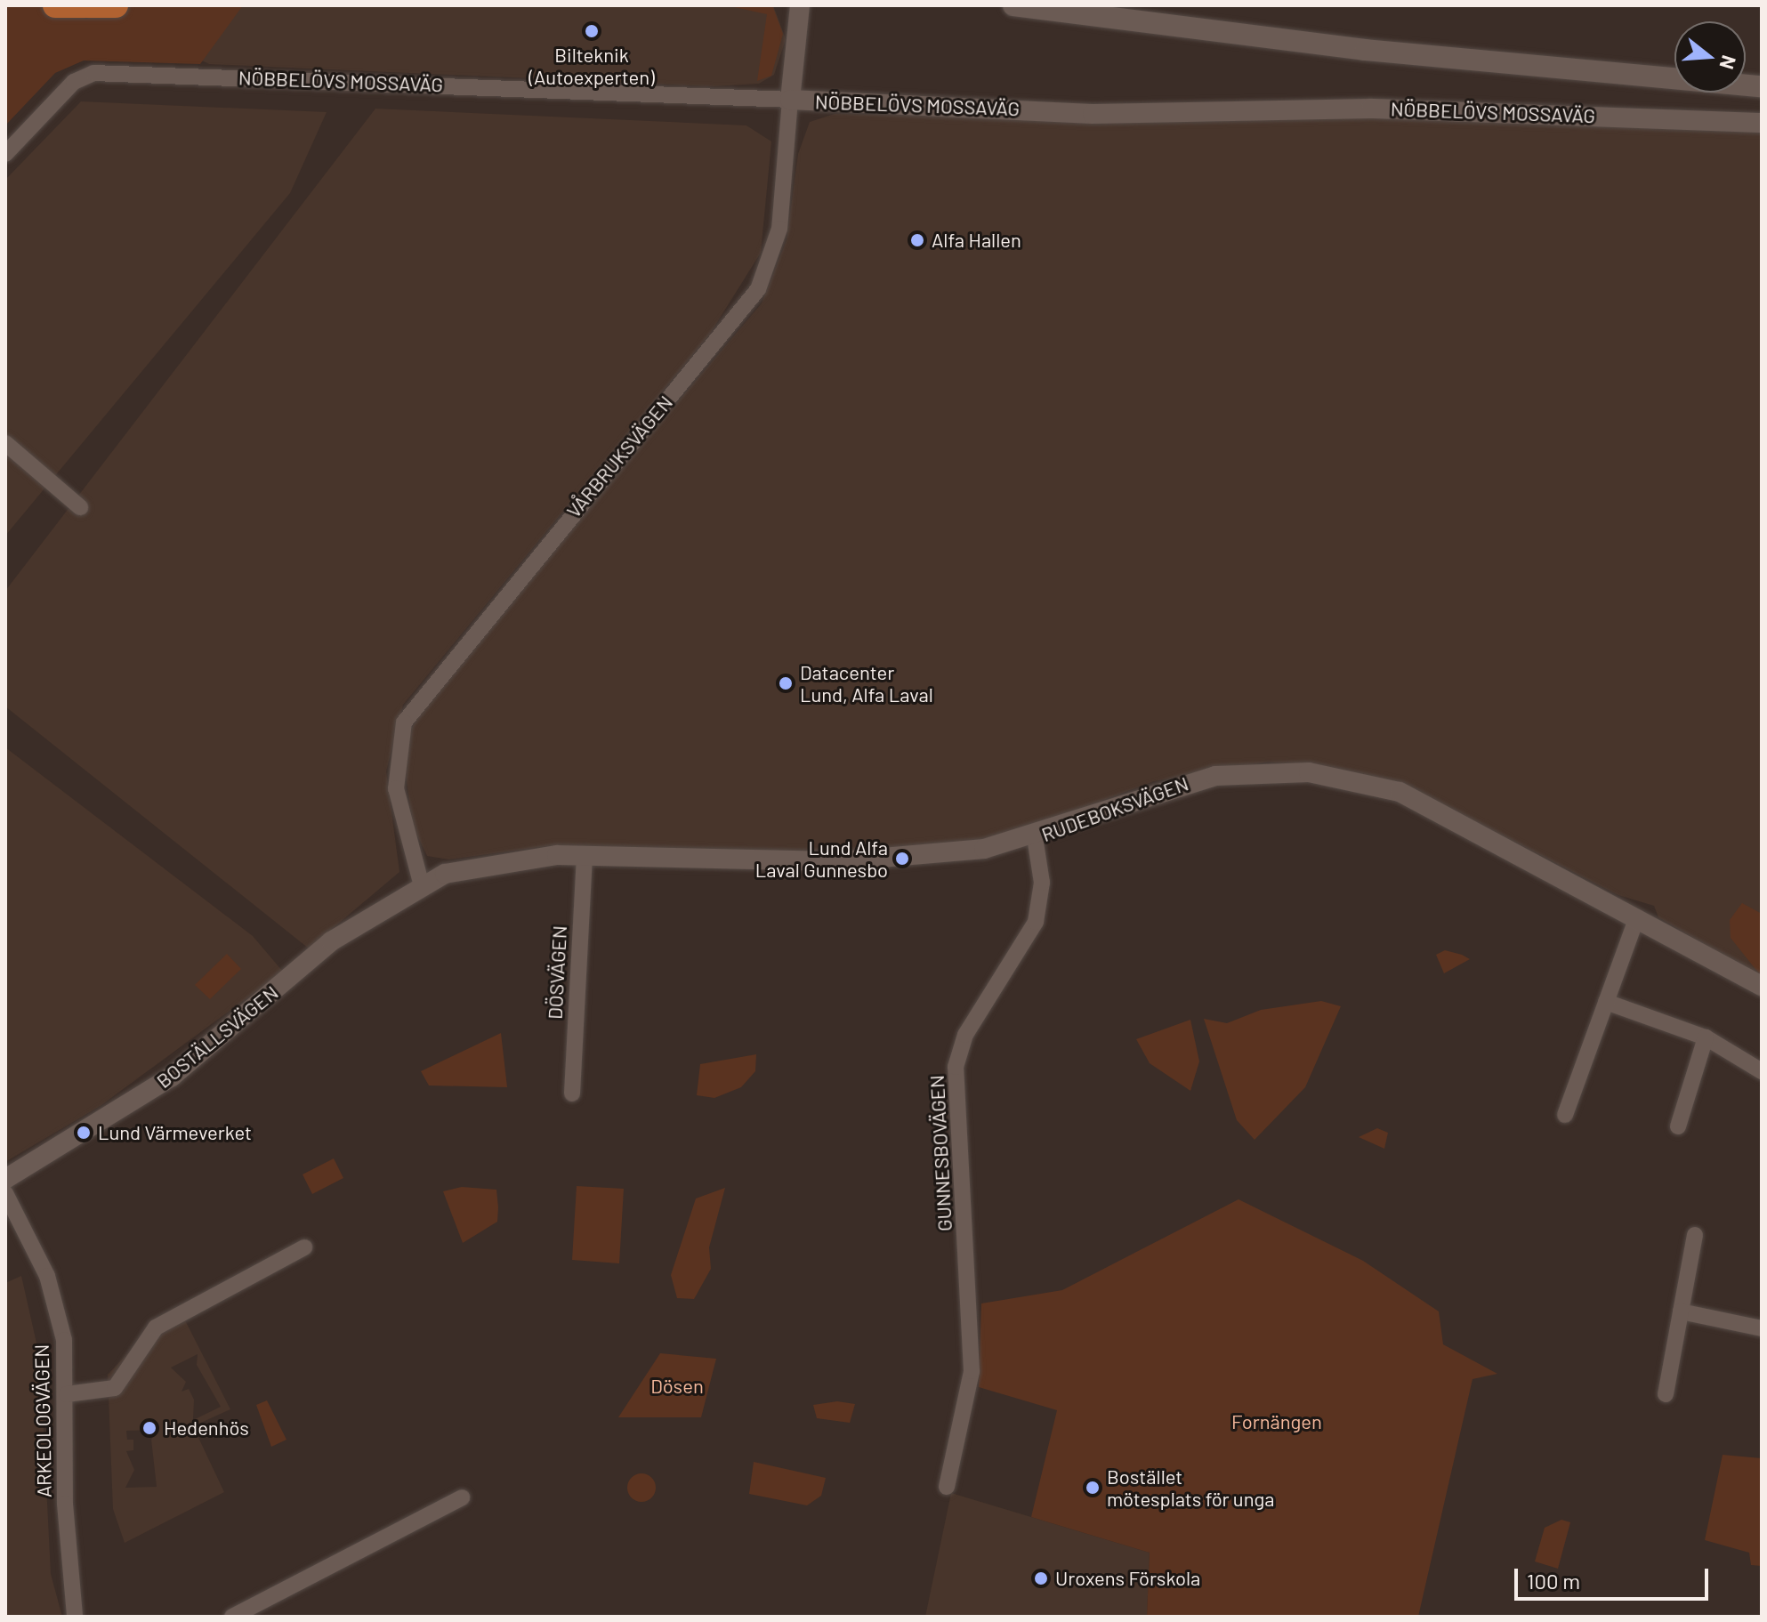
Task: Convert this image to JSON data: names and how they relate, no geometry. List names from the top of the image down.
{
  "streets": {
    "street": [
      "NÖBBELÖVS MOSSAVÄG",
      "VÅRBRUKSVÄGEN",
      "RUDEBOKSVÄGEN",
      "DÖSVÄGEN",
      "BOSTÄLLSVÄGEN",
      "GUNNESBOVÄGEN",
      "ARKEOLOGVÄGEN"
    ]
  },
  "crossings": [
    ["NÖBBELÖVS MOSSAVÄG", "VÅRBRUKSVÄGEN"],
    ["VÅRBRUKSVÄGEN", "RUDEBOKSVÄGEN"],
    ["VÅRBRUKSVÄGEN", "BOSTÄLLSVÄGEN"],
    ["RUDEBOKSVÄGEN", "DÖSVÄGEN"],
    ["RUDEBOKSVÄGEN", "BOSTÄLLSVÄGEN"],
    ["RUDEBOKSVÄGEN", "GUNNESBOVÄGEN"]
  ],
  "parks": ["Dösen", "Fornängen"],
  "places": [
    "Bilteknik (Autoexperten)",
    "Alfa Hallen",
    "Datacenter Lund, Alfa Laval",
    "Lund Alfa Laval Gunnesbo",
    "Lund Värmeverket",
    "Hedenhös",
    "Bostället mötesplats för unga",
    "Uroxens Förskola"
  ],
  "scale_bar": "100 m",
  "north": "right"
}
